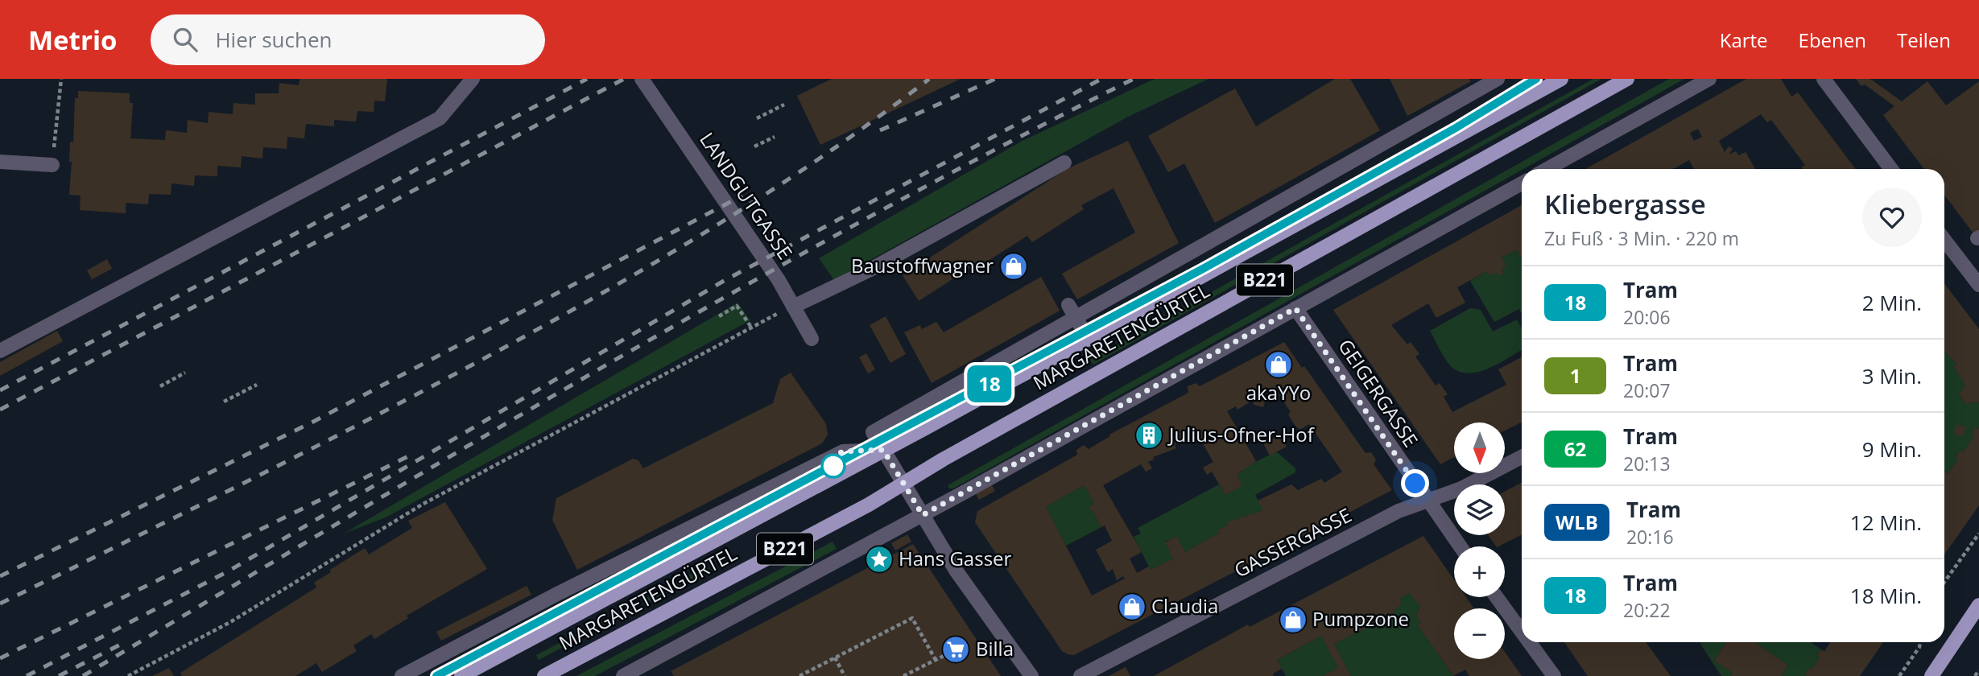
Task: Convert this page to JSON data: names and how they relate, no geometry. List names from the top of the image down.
{
  "streets": {
    "main road": ["B221", "MARGARETENGÜRTEL"],
    "street": ["LANDGUTGASSE", "GEIGERGASSE", "GASSERGASSE"]
  },
  "crossings": [
    ["GEIGERGASSE", "GASSERGASSE"]
  ],
  "places": {
    "shop": [
      "Baustoffwagner",
      "akaYYo",
      "Claudia",
      "Pumpzone"
    ],
    "building": ["Julius-Ofner-Hof"],
    "place": ["Hans Gasser"],
    "supermarket": ["Billa"]
  },
  "lines": ["tram line 18"],
  "north": "bottom",
  "page": {
    "header": "Metrio",
    "search": "Hier suchen",
    "nav": ["Karte", "Ebenen", "Teilen"],
    "on_map": "18",
    "heading": ["Kliebergasse", "Zu Fuß · 3 Min. · 220 m"],
    "list": [
      {
        "mark": "18",
        "name": "Tram",
        "note": "20:06",
        "value": "2 Min."
      },
      {
        "mark": "1",
        "name": "Tram",
        "note": "20:07",
        "value": "3 Min."
      },
      {
        "mark": "62",
        "name": "Tram",
        "note": "20:13",
        "value": "9 Min."
      },
      {
        "mark": "WLB",
        "name": "Tram",
        "note": "20:16",
        "value": "12 Min."
      },
      {
        "mark": "18",
        "name": "Tram",
        "note": "20:22",
        "value": "18 Min."
      }
    ],
    "map_buttons": ["+", "−"]
  }
}
